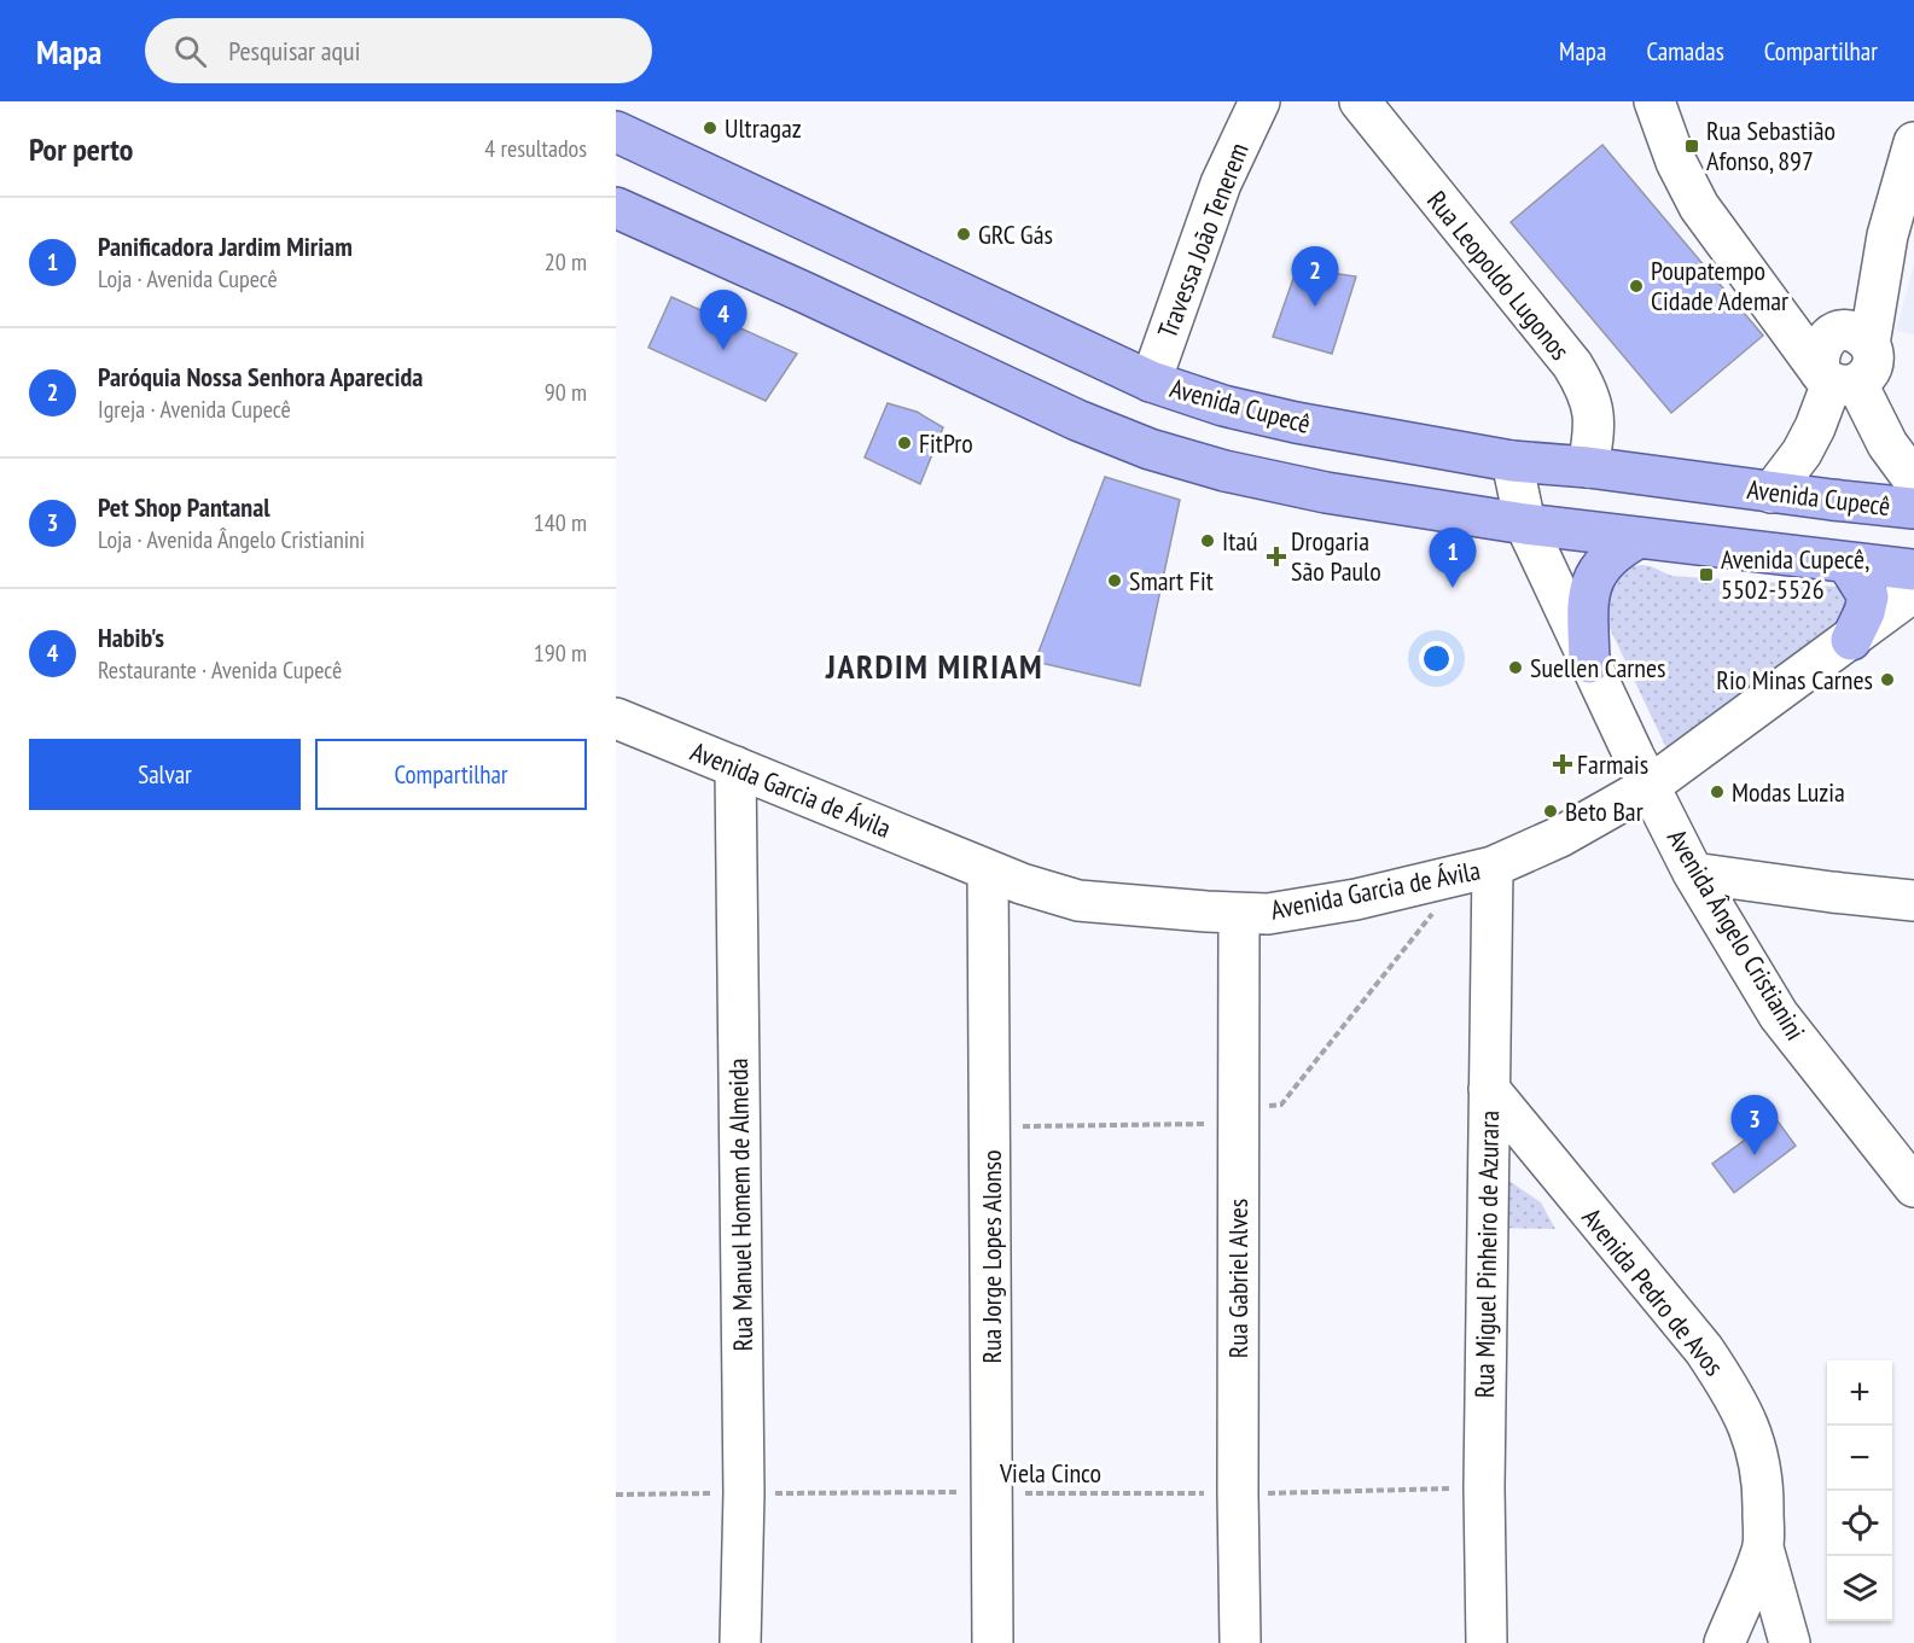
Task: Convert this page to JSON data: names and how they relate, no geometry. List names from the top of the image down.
{
  "streets": {
    "main road": ["Avenida Cupecê"],
    "street": [
      "Travessa João Tenerem",
      "Rua Leopoldo Lugonos",
      "Avenida Garcia de Ávila",
      "Avenida Ângelo Cristianini",
      "Rua Manuel Homem de Almeida",
      "Rua Miguel Pinheiro de Azurara",
      "Rua Jorge Lopes Alonso",
      "Rua Gabriel Alves",
      "Avenida Pedro de Avos"
    ],
    "path": ["Viela Cinco"]
  },
  "crossings": [
    ["Travessa João Tenerem", "Avenida Cupecê"],
    ["Rua Leopoldo Lugonos", "Avenida Cupecê"],
    ["Avenida Cupecê", "Avenida Ângelo Cristianini"],
    ["Avenida Garcia de Ávila", "Avenida Ângelo Cristianini"],
    ["Avenida Garcia de Ávila", "Rua Manuel Homem de Almeida"],
    ["Avenida Garcia de Ávila", "Rua Miguel Pinheiro de Azurara"],
    ["Avenida Garcia de Ávila", "Rua Jorge Lopes Alonso"],
    ["Avenida Garcia de Ávila", "Rua Gabriel Alves"],
    ["Rua Manuel Homem de Almeida", "Viela Cinco"],
    ["Rua Miguel Pinheiro de Azurara", "Avenida Pedro de Avos"],
    ["Rua Miguel Pinheiro de Azurara", "Viela Cinco"],
    ["Rua Jorge Lopes Alonso", "Viela Cinco"],
    ["Rua Gabriel Alves", "Viela Cinco"]
  ],
  "districts": ["JARDIM MIRIAM"],
  "places": {
    "other": [
      "Ultragaz",
      "GRC Gás",
      "Poupatempo Cidade Ademar",
      "FitPro",
      "Itaú",
      "Smart Fit",
      "Suellen Carnes",
      "Rio Minas Carnes",
      "Modas Luzia",
      "Beto Bar"
    ],
    "transit": ["Rua Sebastião Afonso, 897", "Avenida Cupecê, 5502-5526"],
    "health": ["Drogaria São Paulo", "Farmais"]
  },
  "page": {
    "header": "Mapa",
    "search": "Pesquisar aqui",
    "nav": ["Mapa", "Camadas", "Compartilhar"],
    "heading": ["Por perto", "4 resultados"],
    "list": [
      {
        "mark": "1",
        "name": "Panificadora Jardim Miriam",
        "note": "Loja · Avenida Cupecê",
        "value": "20 m"
      },
      {
        "mark": "2",
        "name": "Paróquia Nossa Senhora Aparecida",
        "note": "Igreja · Avenida Cupecê",
        "value": "90 m"
      },
      {
        "mark": "3",
        "name": "Pet Shop Pantanal",
        "note": "Loja · Avenida Ângelo Cristianini",
        "value": "140 m"
      },
      {
        "mark": "4",
        "name": "Habib's",
        "note": "Restaurante · Avenida Cupecê",
        "value": "190 m"
      }
    ],
    "pins": [
      "2",
      "4",
      "1",
      "3"
    ],
    "buttons": ["Salvar", "Compartilhar"],
    "map_buttons": ["+", "−"]
  }
}
